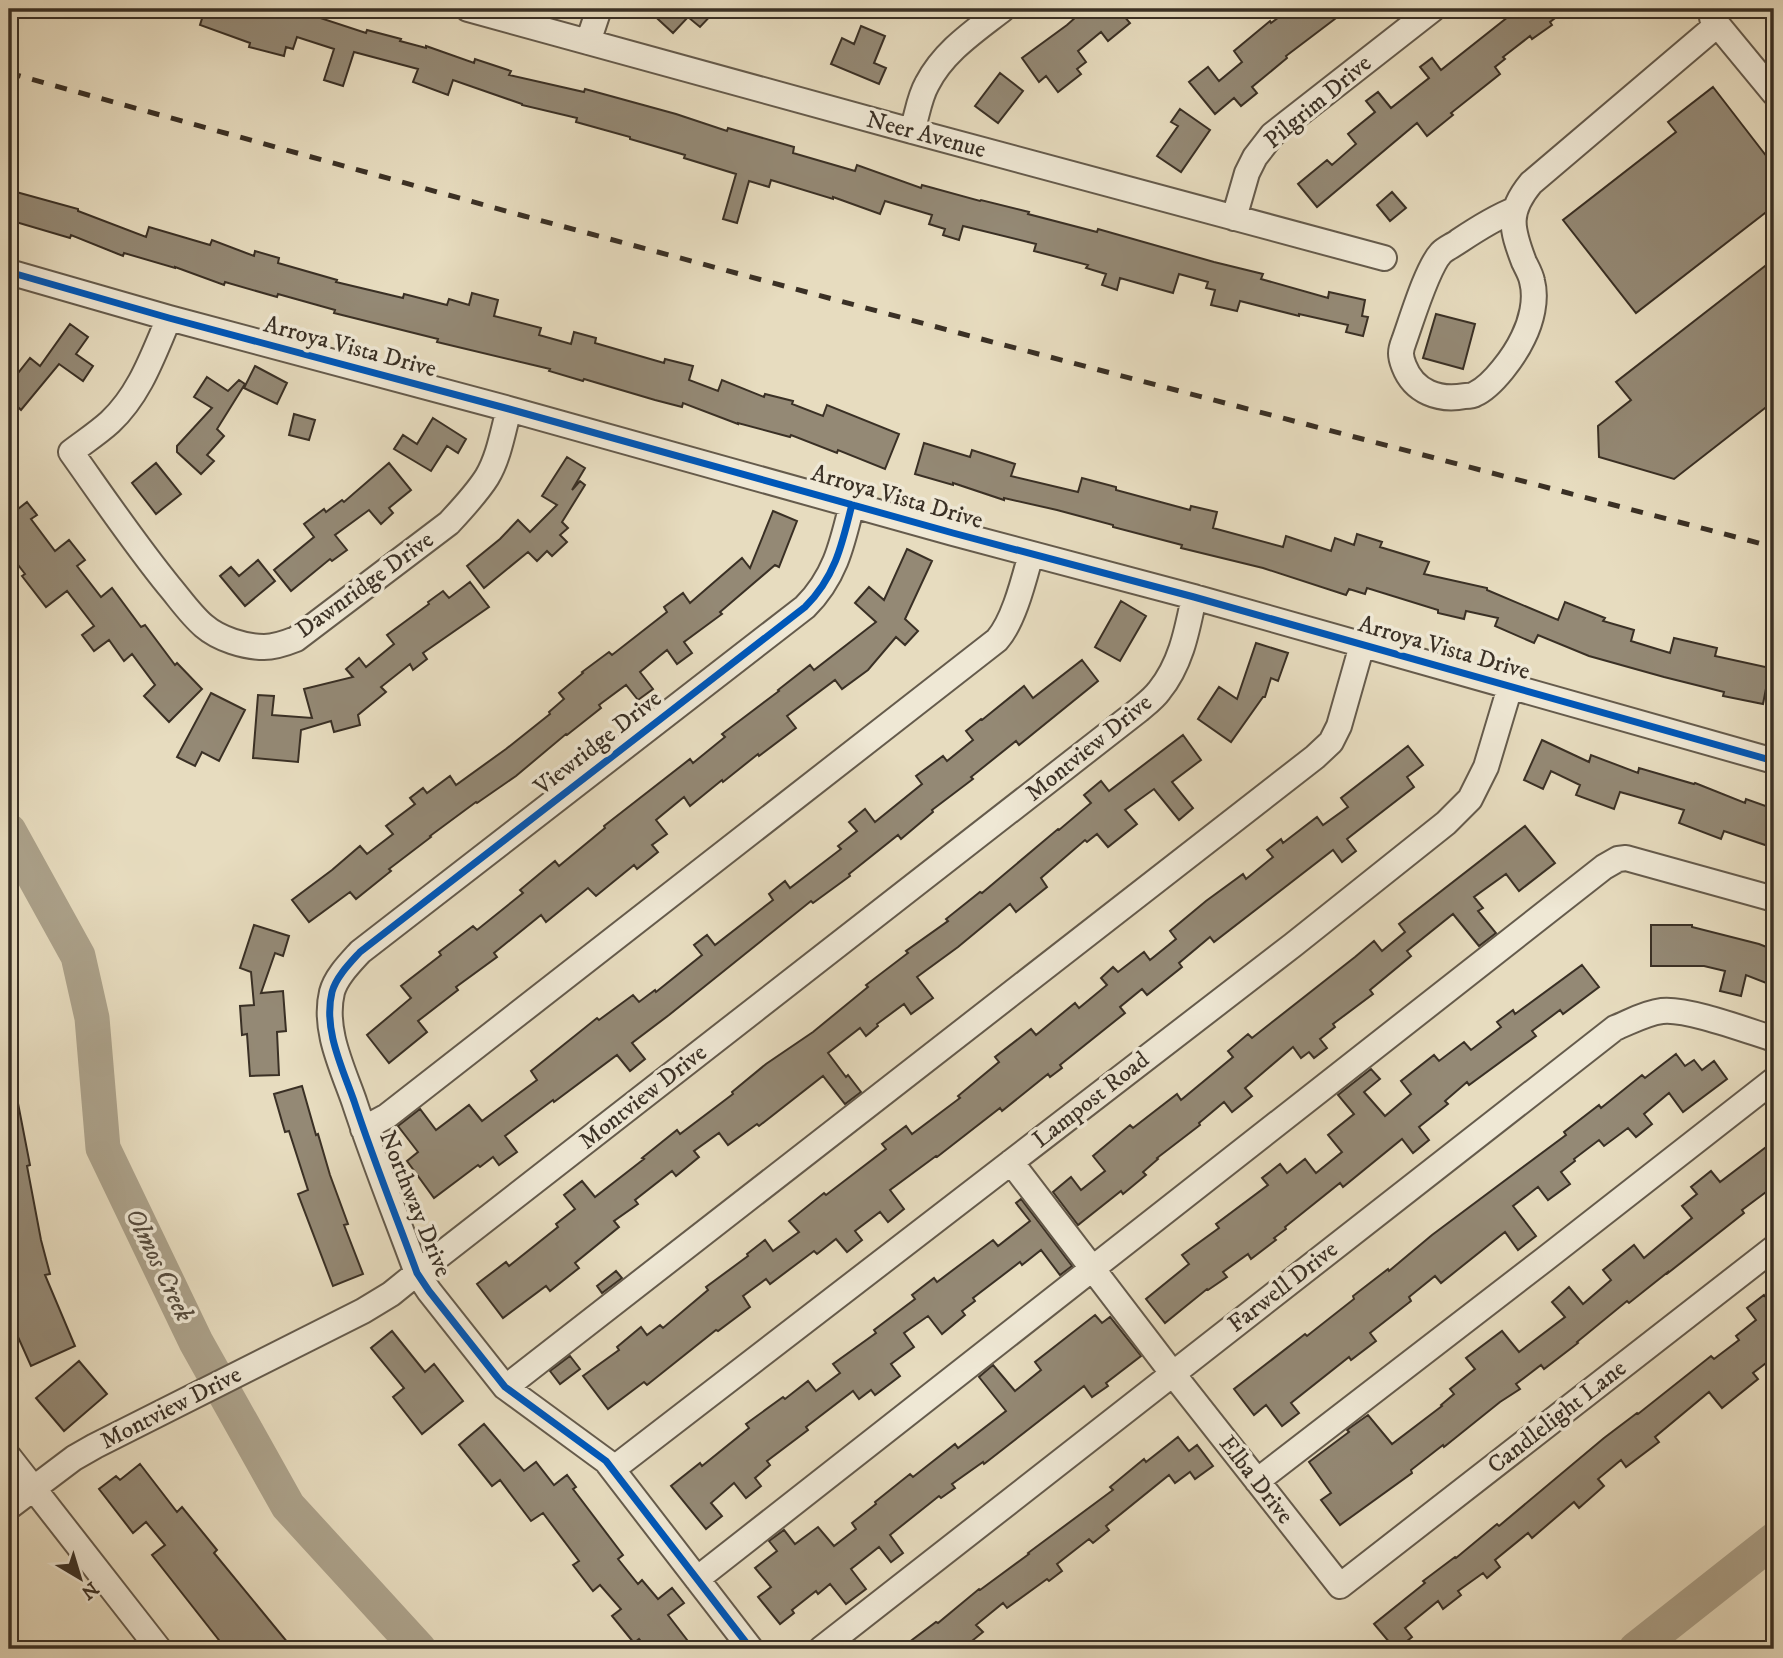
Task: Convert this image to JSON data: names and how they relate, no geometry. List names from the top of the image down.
{
  "streets": {
    "street": [
      "Pilgrim Drive",
      "Neer Avenue",
      "Arroya Vista Drive",
      "Dawnridge Drive",
      "Viewridge Drive",
      "Montview Drive",
      "Lampost Road",
      "Northway Drive",
      "Farwell Drive",
      "Candlelight Lane",
      "Elba Drive"
    ]
  },
  "crossings": [
    ["Pilgrim Drive", "Neer Avenue"],
    ["Arroya Vista Drive", "Dawnridge Drive"],
    ["Arroya Vista Drive", "Viewridge Drive"],
    ["Arroya Vista Drive", "Montview Drive"],
    ["Arroya Vista Drive", "Lampost Road"],
    ["Viewridge Drive", "Northway Drive"],
    ["Montview Drive", "Northway Drive"],
    ["Lampost Road", "Northway Drive"],
    ["Lampost Road", "Elba Drive"],
    ["Farwell Drive", "Elba Drive"],
    ["Candlelight Lane", "Elba Drive"]
  ],
  "water": ["Olmos Creek"],
  "north": "bottom right"
}
